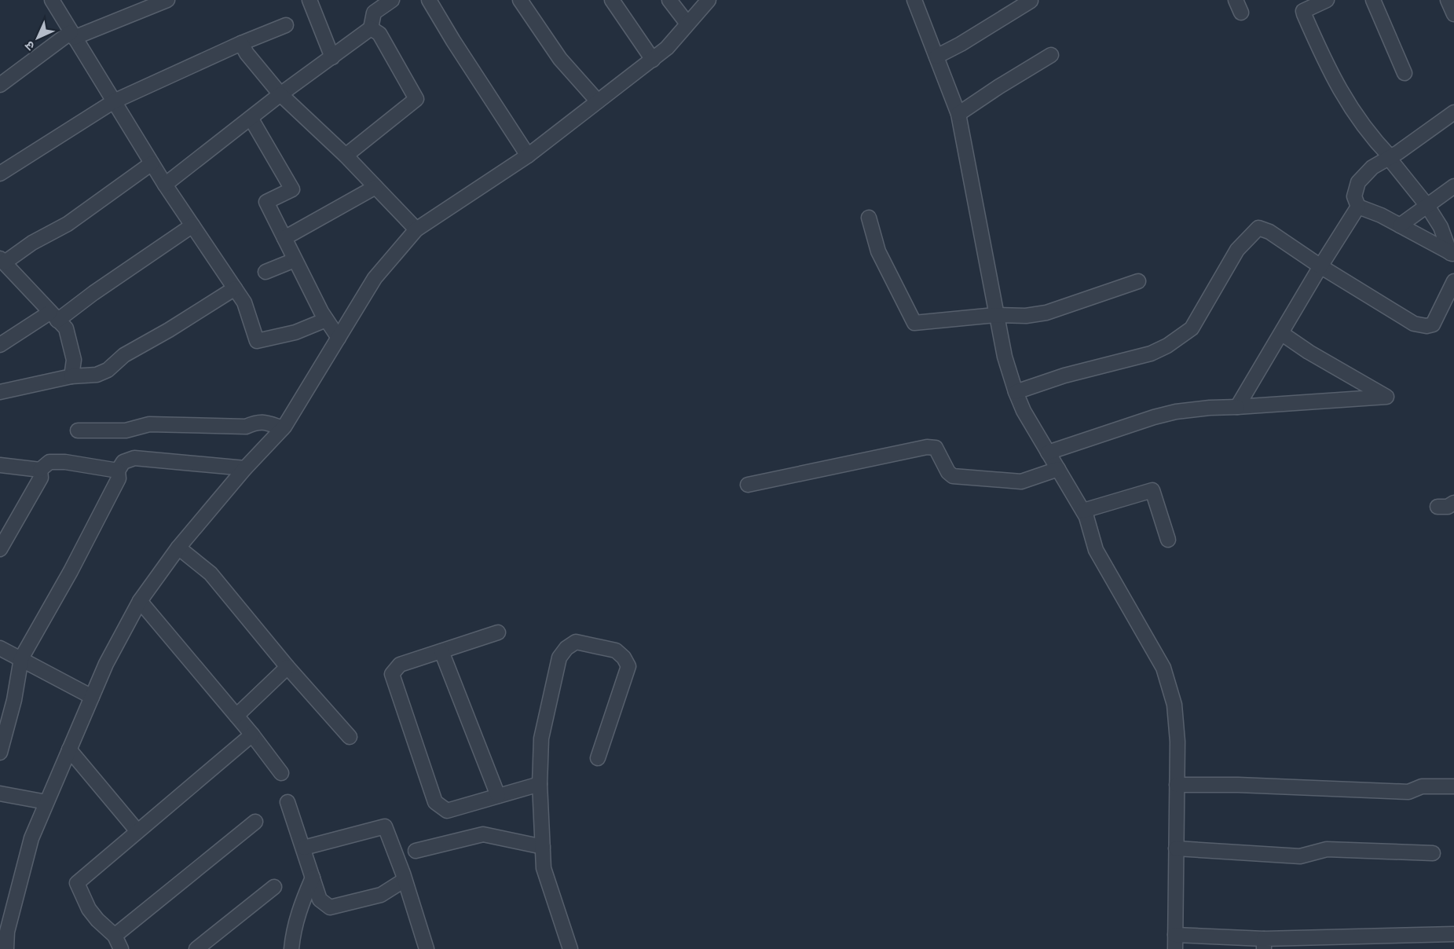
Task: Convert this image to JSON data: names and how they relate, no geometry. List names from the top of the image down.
{
  "north": "bottom left"
}
